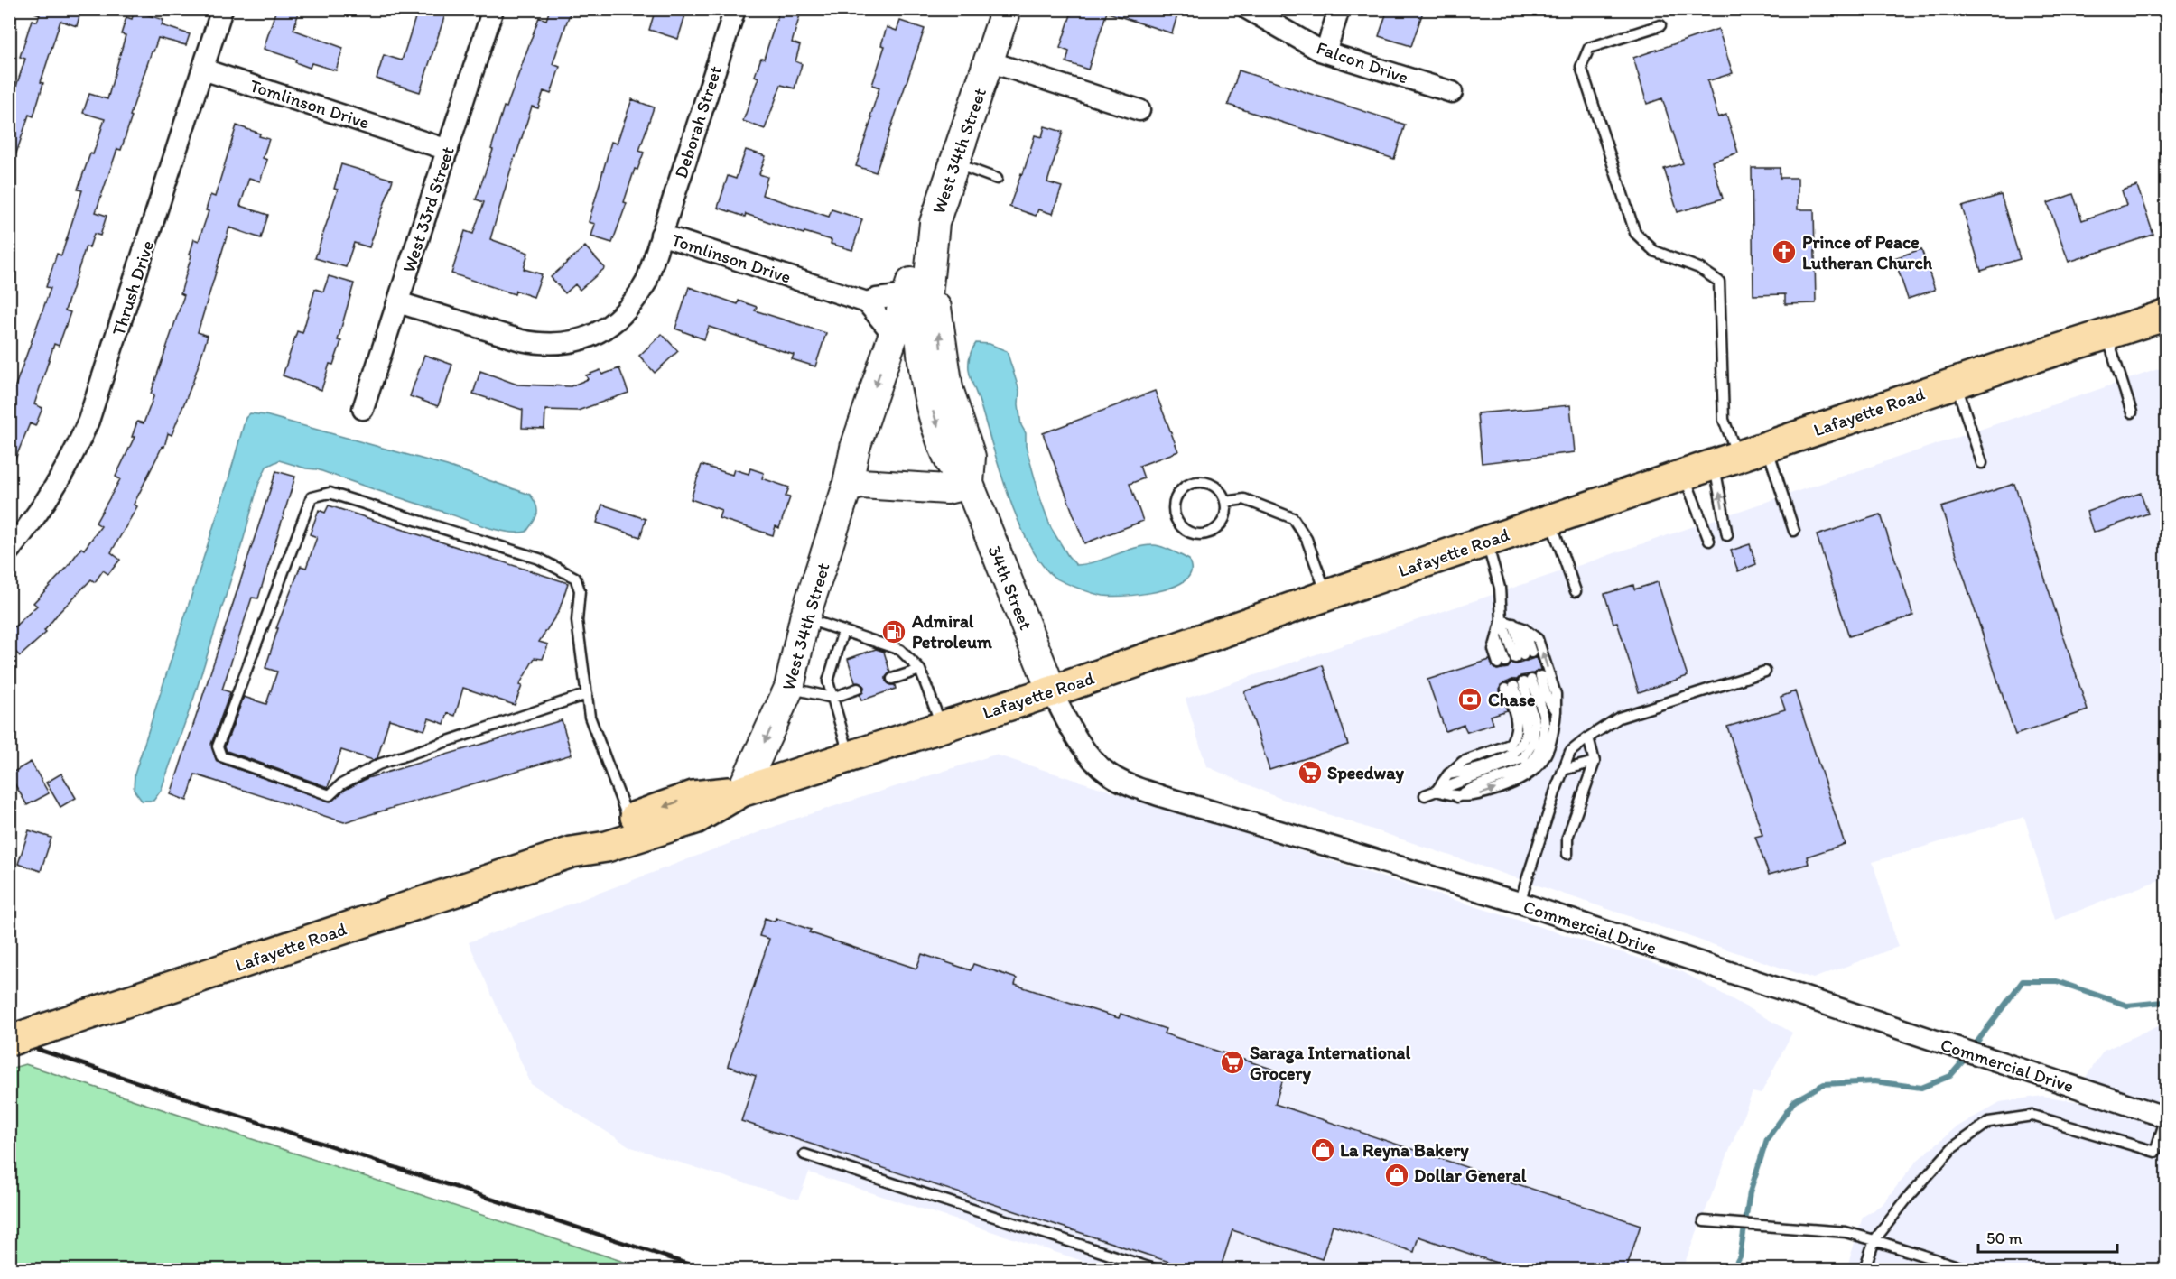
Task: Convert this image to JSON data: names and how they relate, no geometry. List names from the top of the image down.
{
  "streets": {
    "main road": ["Lafayette Road"],
    "street": [
      "Falcon Drive",
      "Tomlinson Drive",
      "Deborah Street",
      "West 34th Street",
      "West 33rd Street",
      "Thrush Drive",
      "34th Street",
      "Commercial Drive"
    ]
  },
  "crossings": [
    ["Tomlinson Drive", "Deborah Street"],
    ["Tomlinson Drive", "West 34th Street"],
    ["Tomlinson Drive", "West 33rd Street"],
    ["Tomlinson Drive", "Thrush Drive"],
    ["West 34th Street", "Lafayette Road"],
    ["Lafayette Road", "34th Street"],
    ["Lafayette Road", "Commercial Drive"],
    ["34th Street", "Commercial Drive"]
  ],
  "places": {
    "church": ["Prince of Peace Lutheran Church"],
    "fuel station": ["Admiral Petroleum"],
    "bank": ["Chase"],
    "supermarket": ["Speedway", "Saraga International Grocery"],
    "shop": ["La Reyna Bakery", "Dollar General"]
  },
  "scale_bar": "50 m"
}
